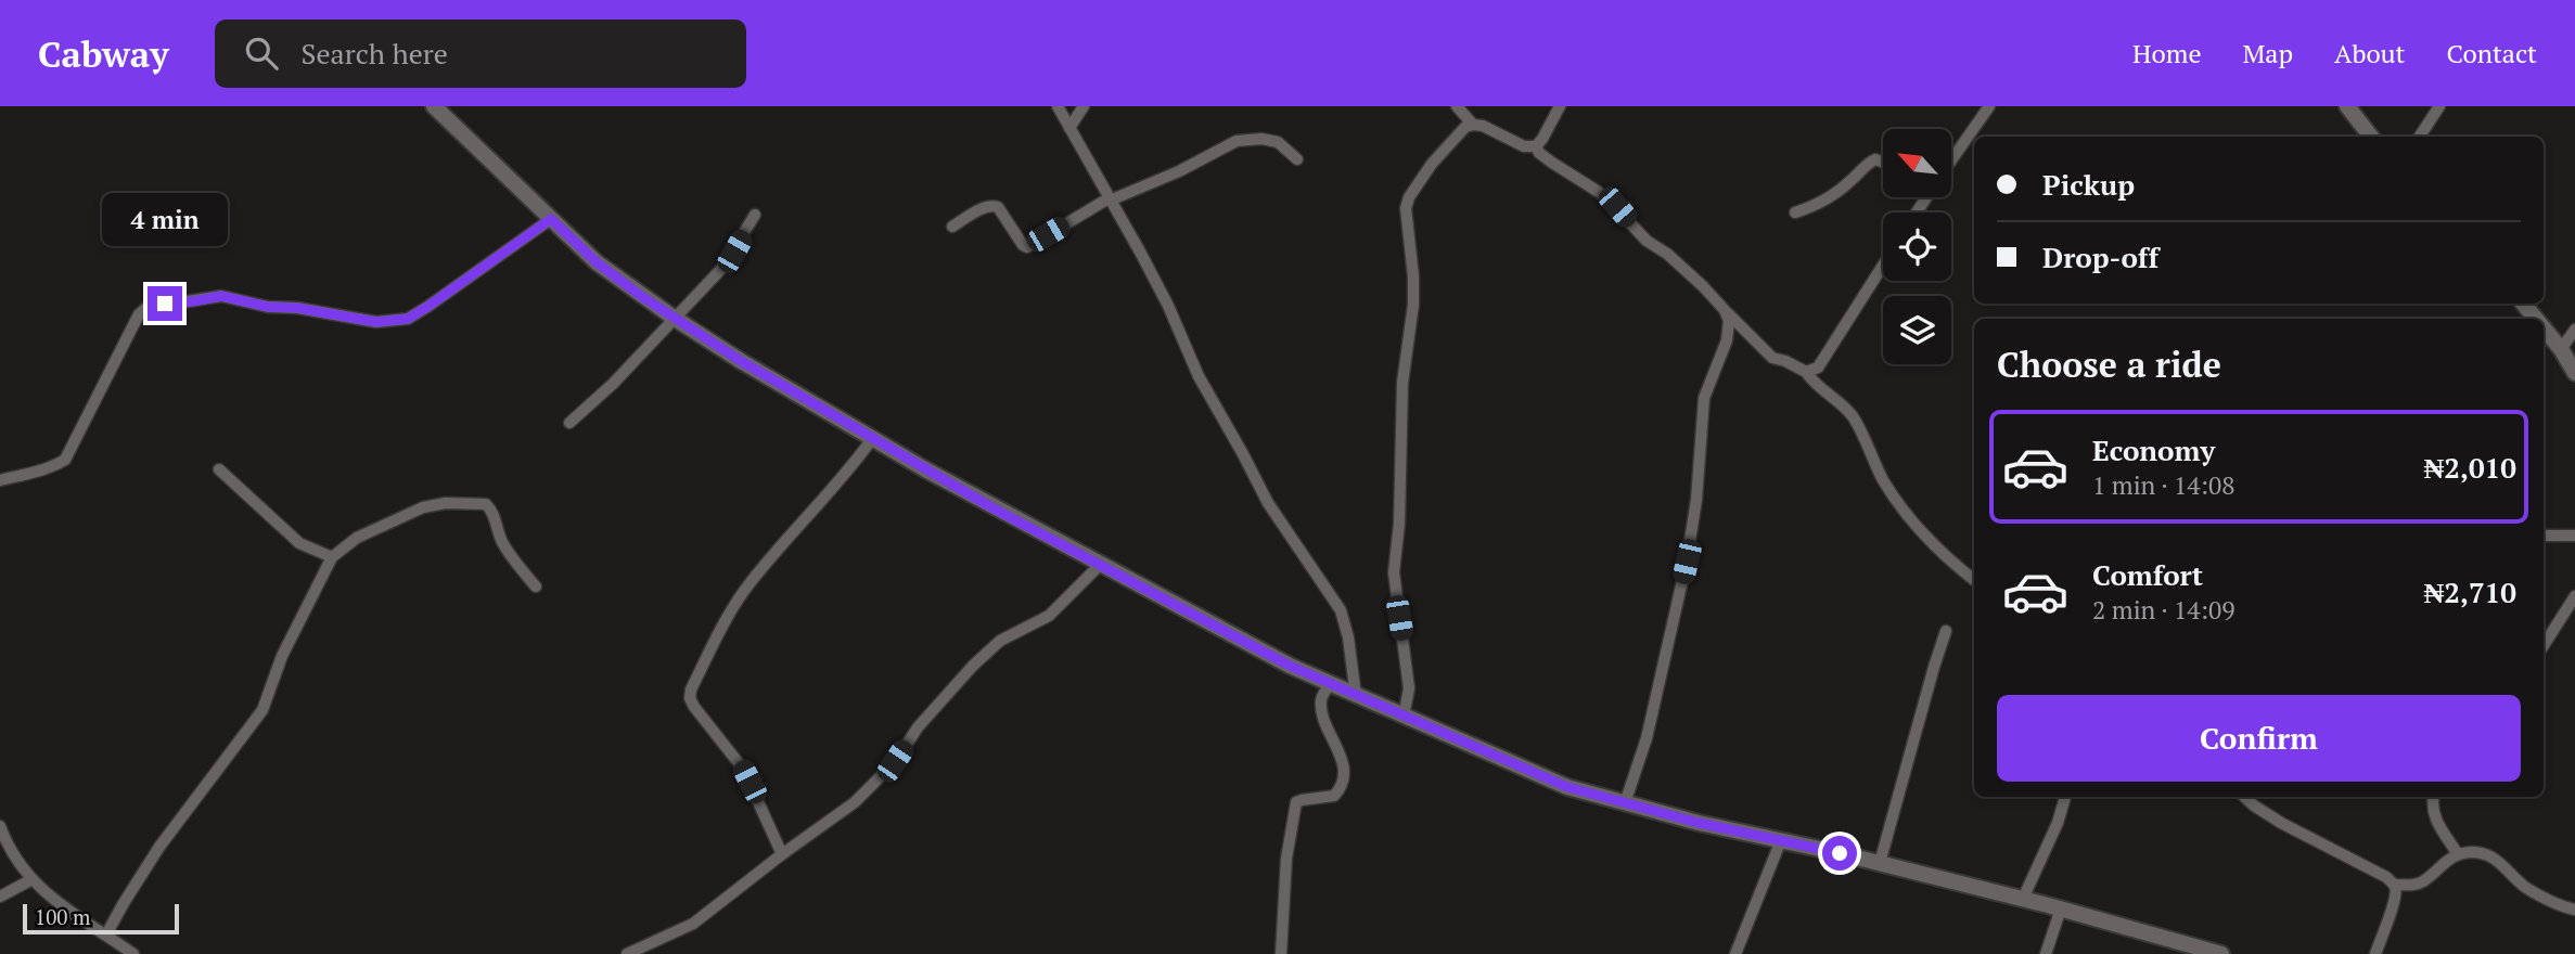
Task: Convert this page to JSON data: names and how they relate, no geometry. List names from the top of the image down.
{
  "scale_bar": "100 m",
  "north": "top left",
  "page": {
    "header": "Cabway",
    "search": "Search here",
    "nav": [
      "Home",
      "Map",
      "About",
      "Contact"
    ],
    "banner": ["Pickup", "Drop-off"],
    "bubble": "4 min",
    "heading": "Choose a ride",
    "list": [
      {
        "name": "Economy",
        "note": "1 min · 14:08",
        "value": "₦2,010"
      },
      {
        "name": "Comfort",
        "note": "2 min · 14:09",
        "value": "₦2,710"
      }
    ],
    "buttons": "Confirm",
    "scale": "100 m"
  }
}
